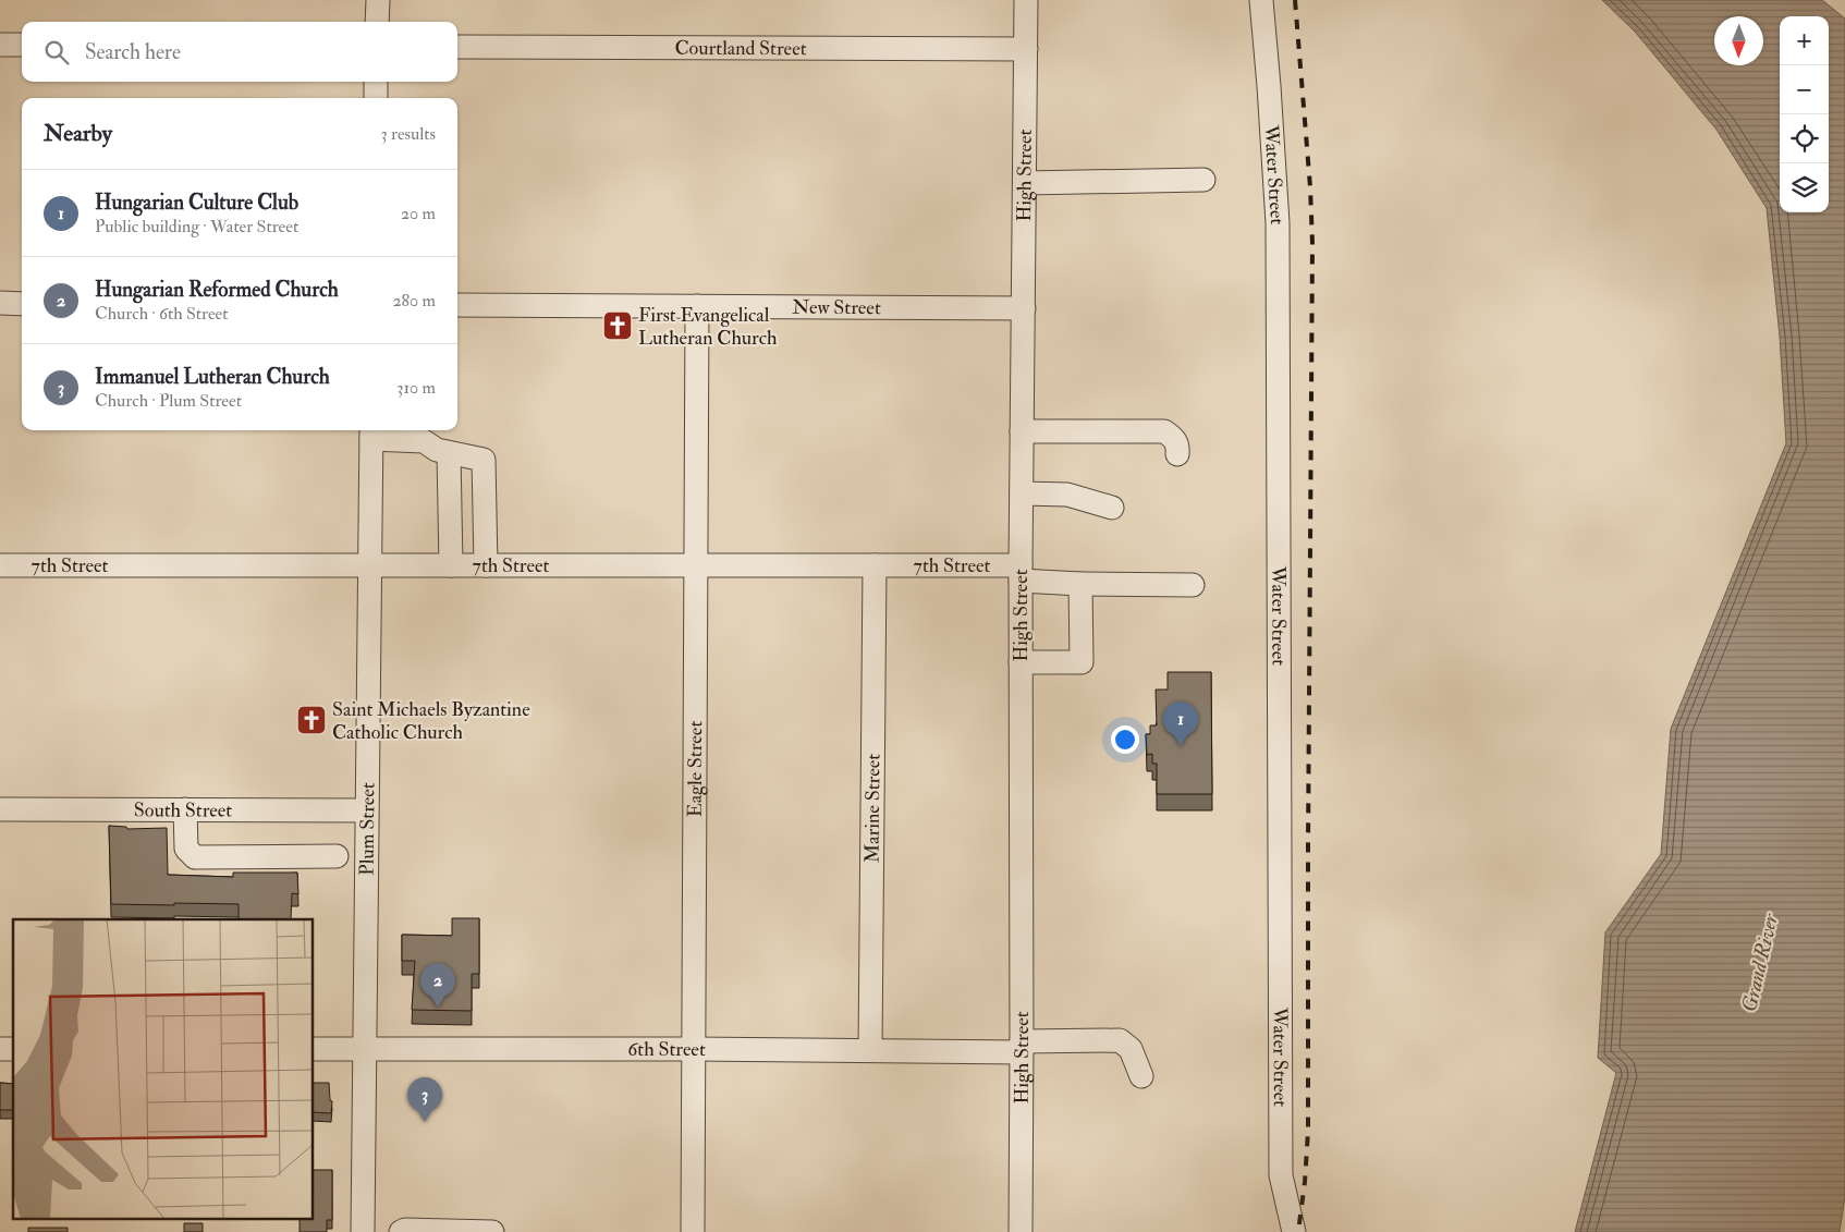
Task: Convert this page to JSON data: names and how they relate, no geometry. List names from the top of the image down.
{
  "streets": {
    "street": [
      "Courtland Street",
      "High Street",
      "Water Street",
      "New Street",
      "7th Street",
      "Eagle Street",
      "Marine Street",
      "South Street",
      "Plum Street",
      "6th Street"
    ]
  },
  "crossings": [
    ["Courtland Street", "High Street"],
    ["High Street", "New Street"],
    ["High Street", "7th Street"],
    ["High Street", "6th Street"],
    ["New Street", "Eagle Street"],
    ["7th Street", "Eagle Street"],
    ["7th Street", "Marine Street"],
    ["7th Street", "Plum Street"],
    ["Eagle Street", "6th Street"],
    ["Marine Street", "6th Street"],
    ["South Street", "Plum Street"],
    ["Plum Street", "6th Street"]
  ],
  "water": ["Grand River"],
  "places": {
    "church": ["First Evangelical Lutheran Church", "Saint Michaels Byzantine Catholic Church"]
  },
  "north": "bottom",
  "page": {
    "map_buttons": ["+", "−"],
    "search": "Search here",
    "heading": ["Nearby", "3 results"],
    "list": [
      {
        "mark": "1",
        "name": "Hungarian Culture Club",
        "note": "Public building · Water Street",
        "value": "20 m"
      },
      {
        "mark": "2",
        "name": "Hungarian Reformed Church",
        "note": "Church · 6th Street",
        "value": "280 m"
      },
      {
        "mark": "3",
        "name": "Immanuel Lutheran Church",
        "note": "Church · Plum Street",
        "value": "310 m"
      }
    ],
    "pins": ["1", "2", "3"]
  }
}
